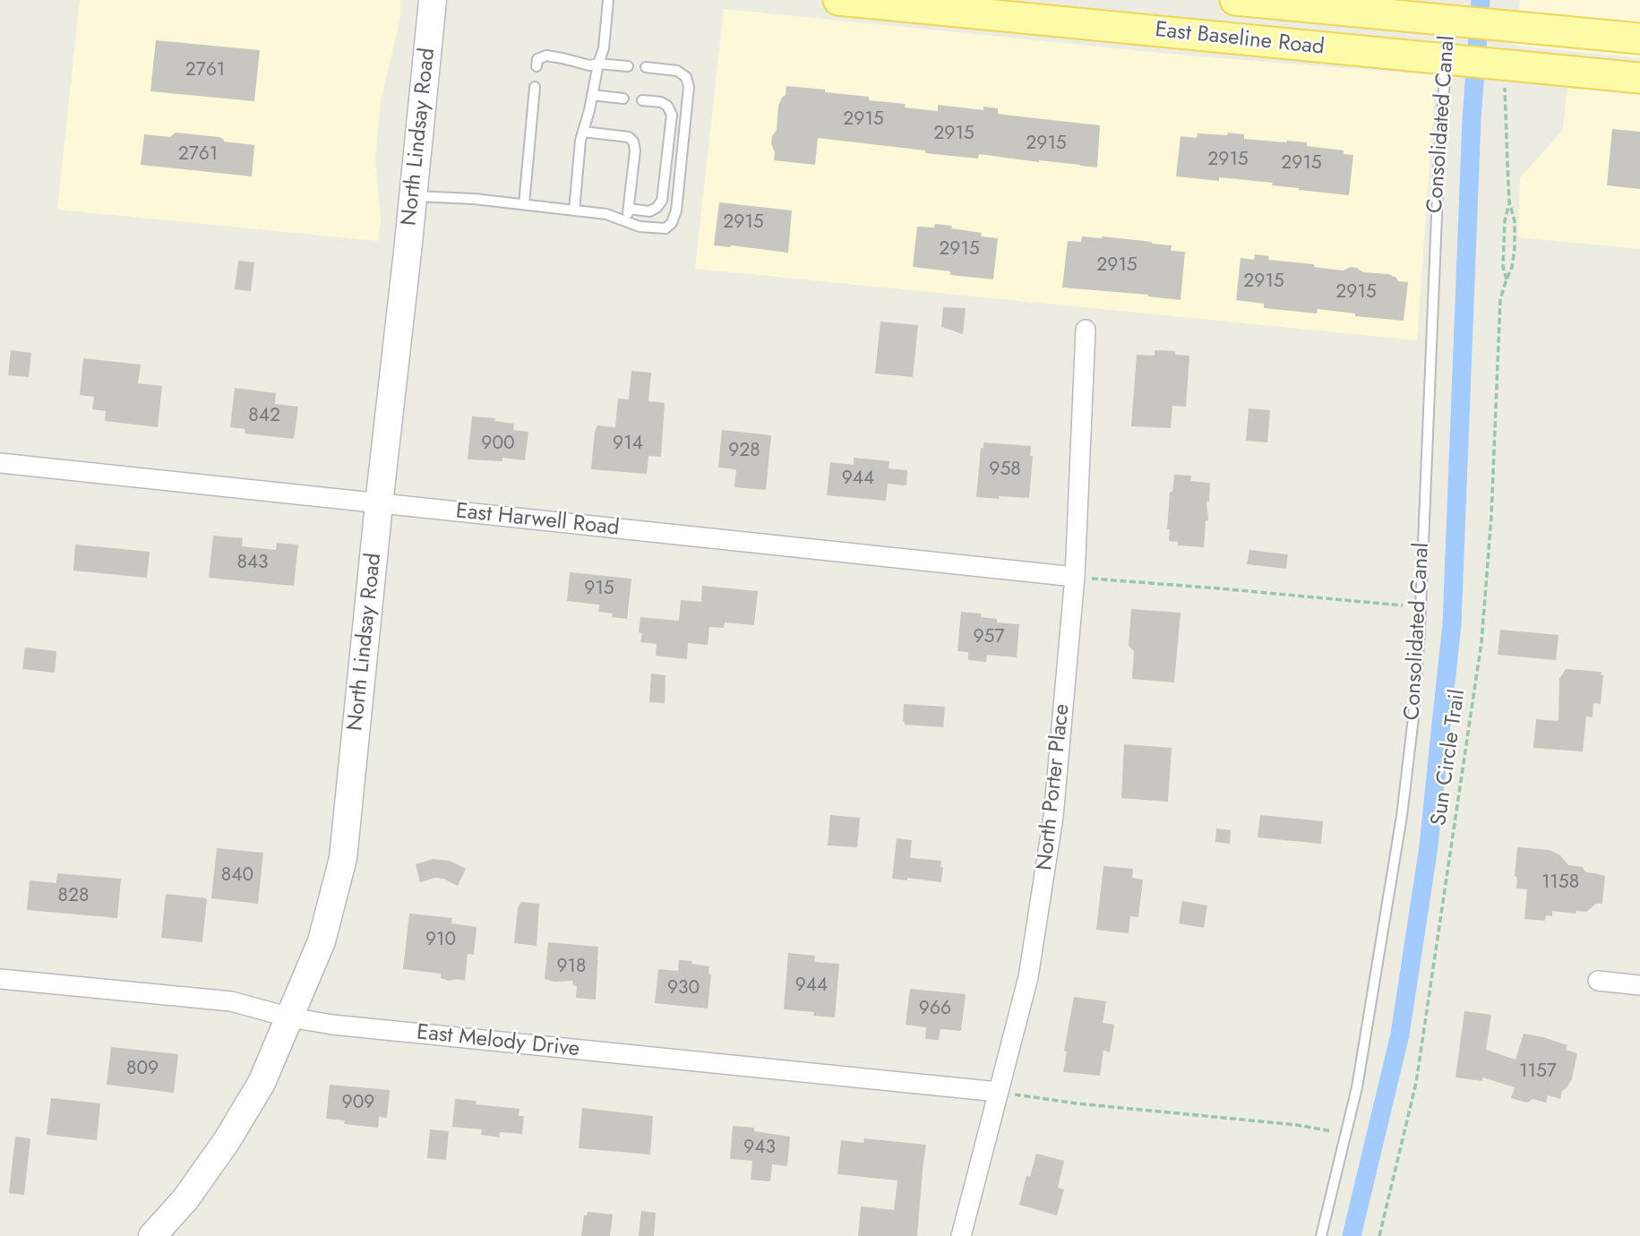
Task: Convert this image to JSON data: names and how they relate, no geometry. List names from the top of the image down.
{
  "streets": {
    "main road": ["East Baseline Road", "North Lindsay Road"],
    "street": ["East Harwell Road", "North Porter Place", "East Melody Drive"],
    "lane": ["Consolidated Canal"],
    "path": ["Sun Circle Trail"]
  },
  "crossings": [
    ["East Baseline Road", "Consolidated Canal"],
    ["East Baseline Road", "Sun Circle Trail"],
    ["North Lindsay Road", "East Harwell Road"],
    ["North Lindsay Road", "East Melody Drive"],
    ["East Harwell Road", "North Porter Place"],
    ["North Porter Place", "East Melody Drive"]
  ],
  "house_numbers": [
    "2761",
    "2915",
    "2915",
    "2915",
    "2761",
    "2915",
    "2915",
    "2915",
    "2915",
    "2915",
    "2915",
    "2915",
    "842",
    "900",
    "914",
    "928",
    "958",
    "944",
    "843",
    "915",
    "957",
    "840",
    "1158",
    "828",
    "910",
    "918",
    "944",
    "930",
    "966",
    "809",
    "1157",
    "909",
    "943"
  ]
}
